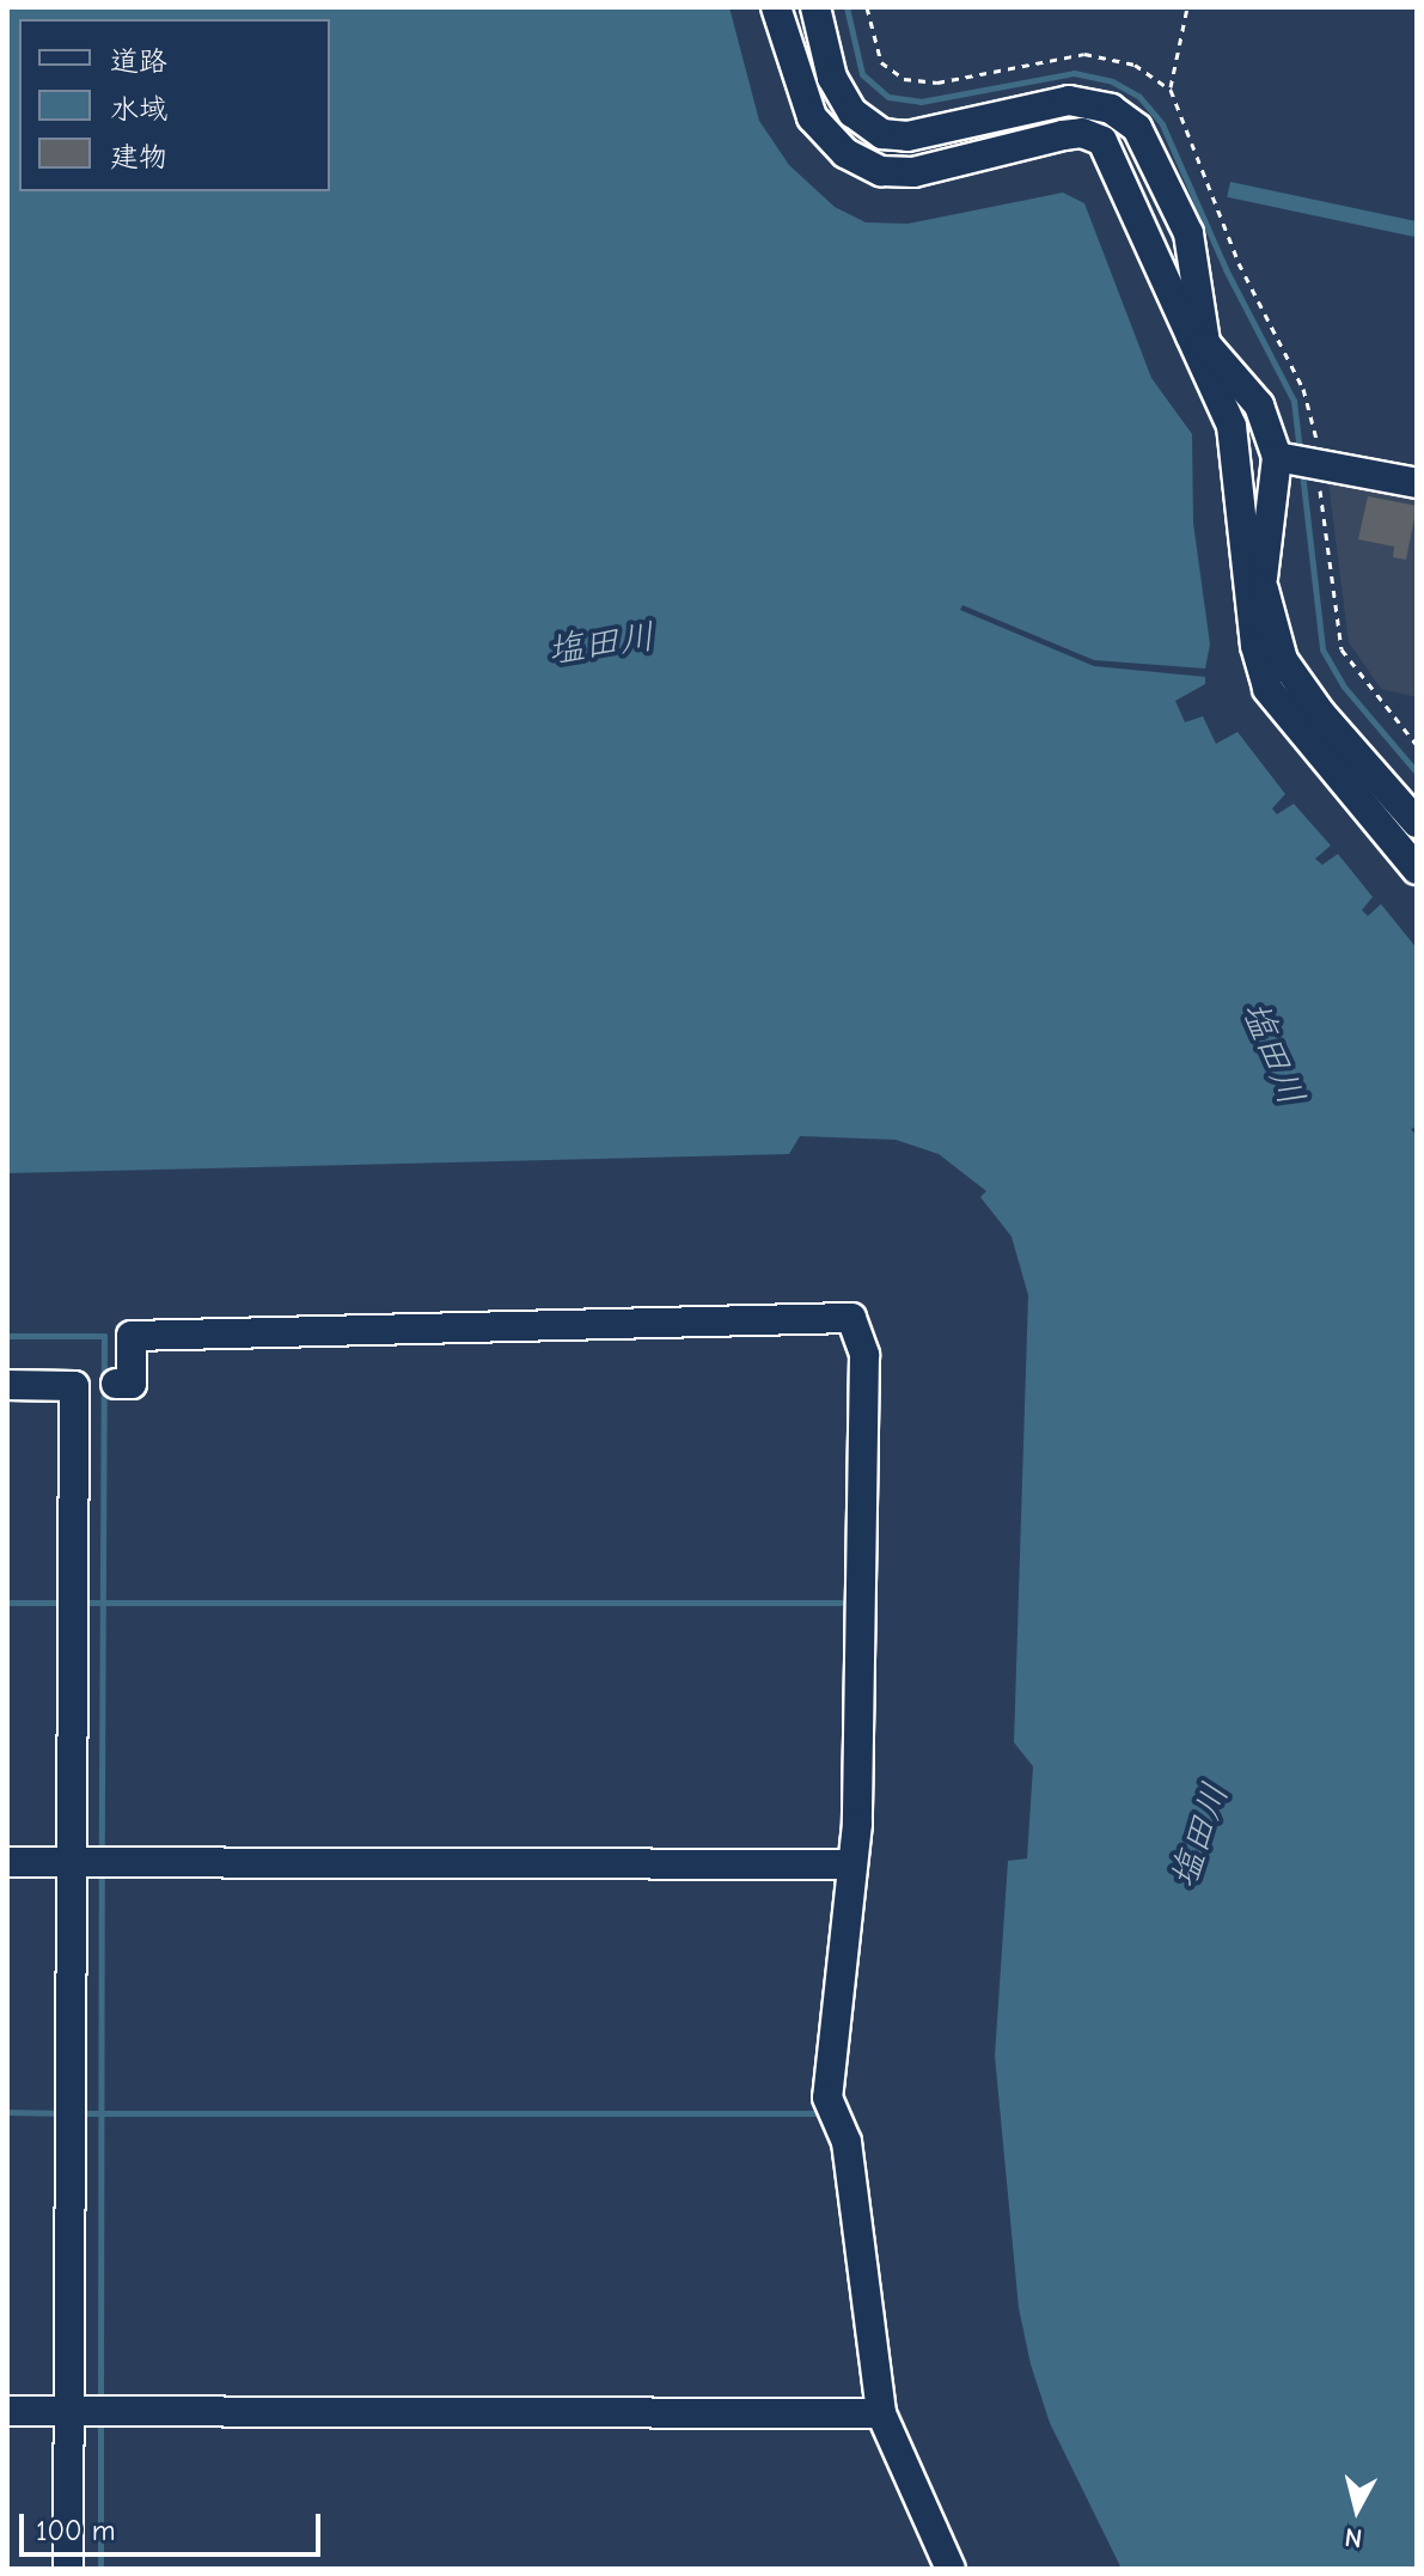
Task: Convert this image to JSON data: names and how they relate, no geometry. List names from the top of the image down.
{
  "water": ["塩田川"],
  "legend": ["道路", "水域", "建物"],
  "scale_bar": "100 m",
  "north": "bottom"
}
